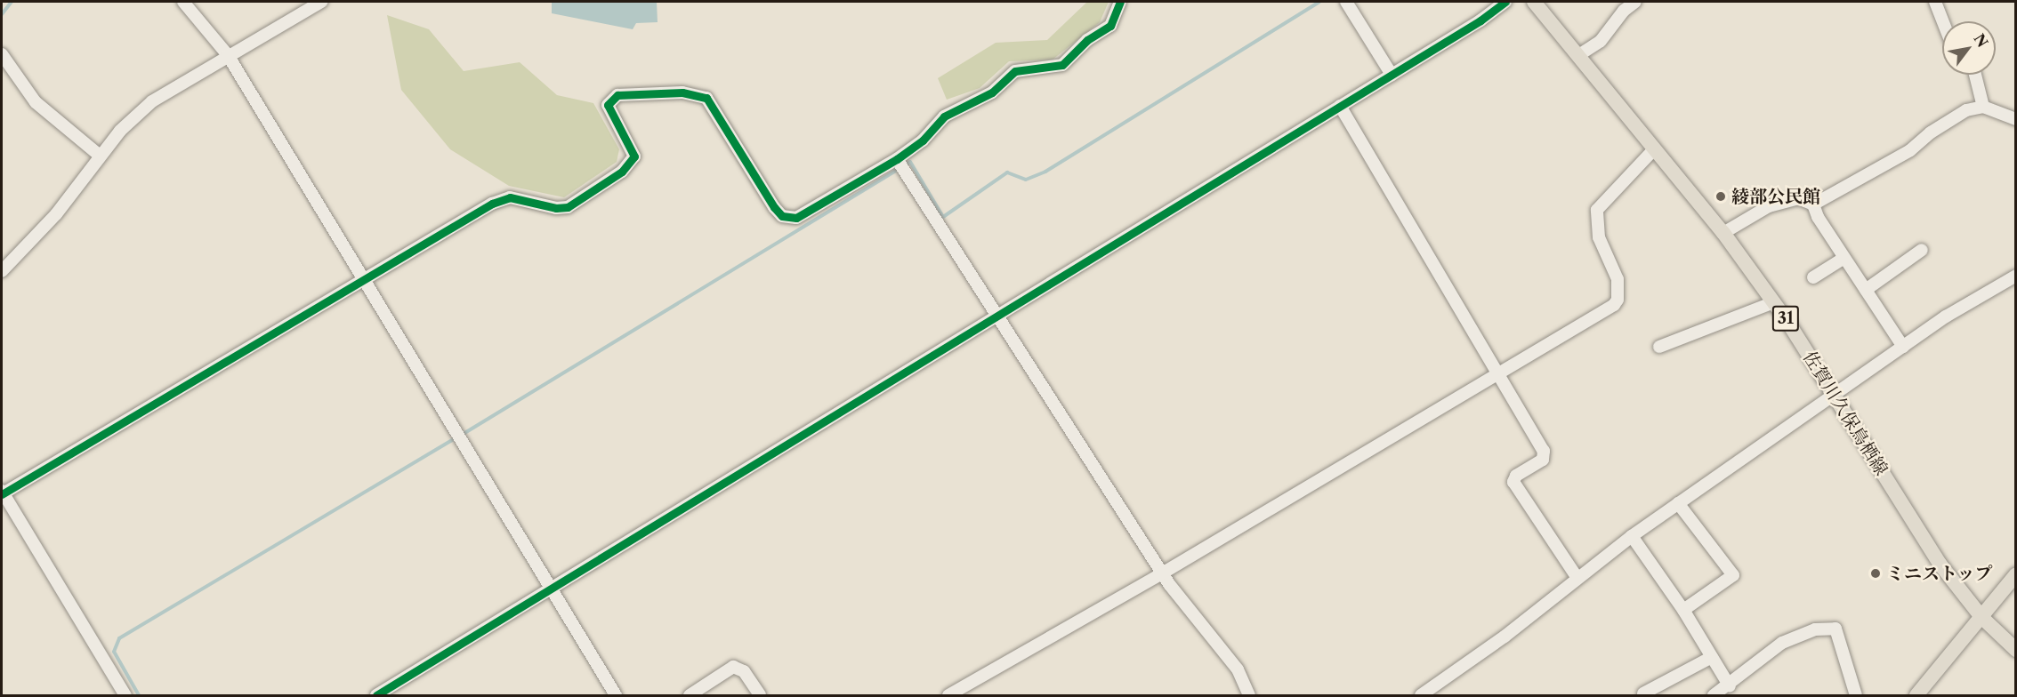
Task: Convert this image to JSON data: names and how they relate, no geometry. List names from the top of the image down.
{
  "streets": {
    "main road": ["31", "佐賀川久保鳥栖線"]
  },
  "places": ["綾部公民館", "ミニストップ"],
  "north": "top right"
}
